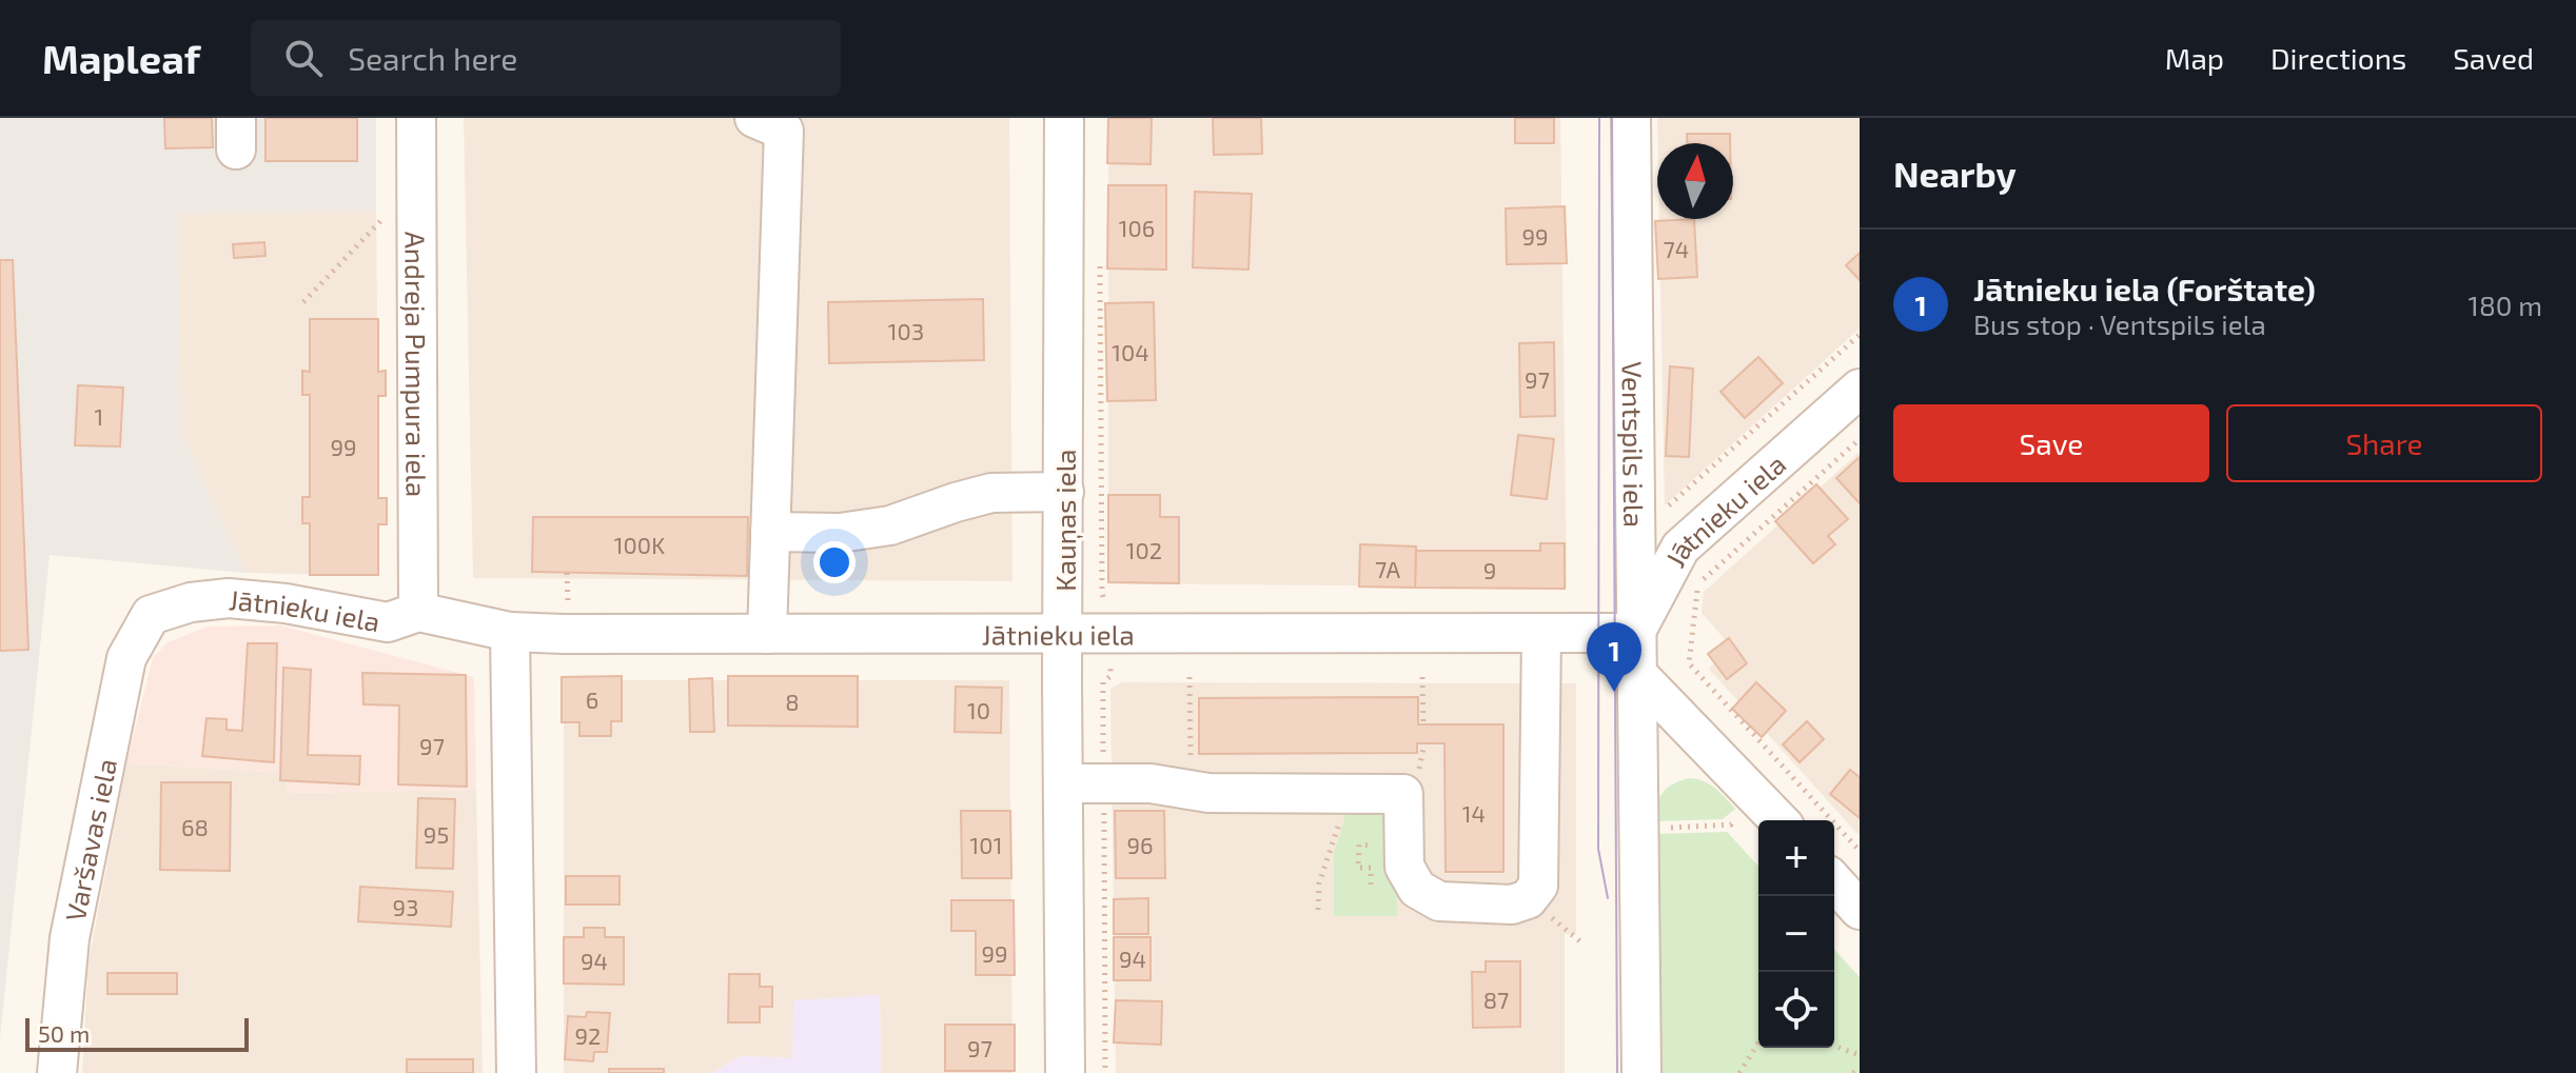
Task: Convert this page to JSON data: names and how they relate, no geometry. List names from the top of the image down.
{
  "streets": {
    "street": [
      "Andreja Pumpura iela",
      "Ventspils iela",
      "Jātnieku iela",
      "Kauņas iela",
      "Varšavas iela"
    ]
  },
  "crossings": [
    ["Andreja Pumpura iela", "Jātnieku iela"],
    ["Ventspils iela", "Jātnieku iela"],
    ["Jātnieku iela", "Kauņas iela"],
    ["Jātnieku iela", "Varšavas iela"]
  ],
  "house_numbers": [
    "106",
    "99",
    "74",
    "103",
    "104",
    "97",
    "1",
    "99",
    "100K",
    "102",
    "7A",
    "9",
    "6",
    "8",
    "10",
    "97",
    "14",
    "68",
    "95",
    "101",
    "96",
    "93",
    "99",
    "94",
    "94",
    "87",
    "92",
    "97"
  ],
  "scale_bar": "50 m",
  "north": "top",
  "page": {
    "header": "Mapleaf",
    "search": "Search here",
    "nav": ["Map", "Directions", "Saved"],
    "heading": "Nearby",
    "list": [
      {
        "mark": "1",
        "name": "Jātnieku iela (Forštate)",
        "note": "Bus stop · Ventspils iela",
        "value": "180 m"
      }
    ],
    "buttons": ["Save", "Share"],
    "pins": "1",
    "map_buttons": ["+", "−"],
    "scale": "50 m"
  }
}
